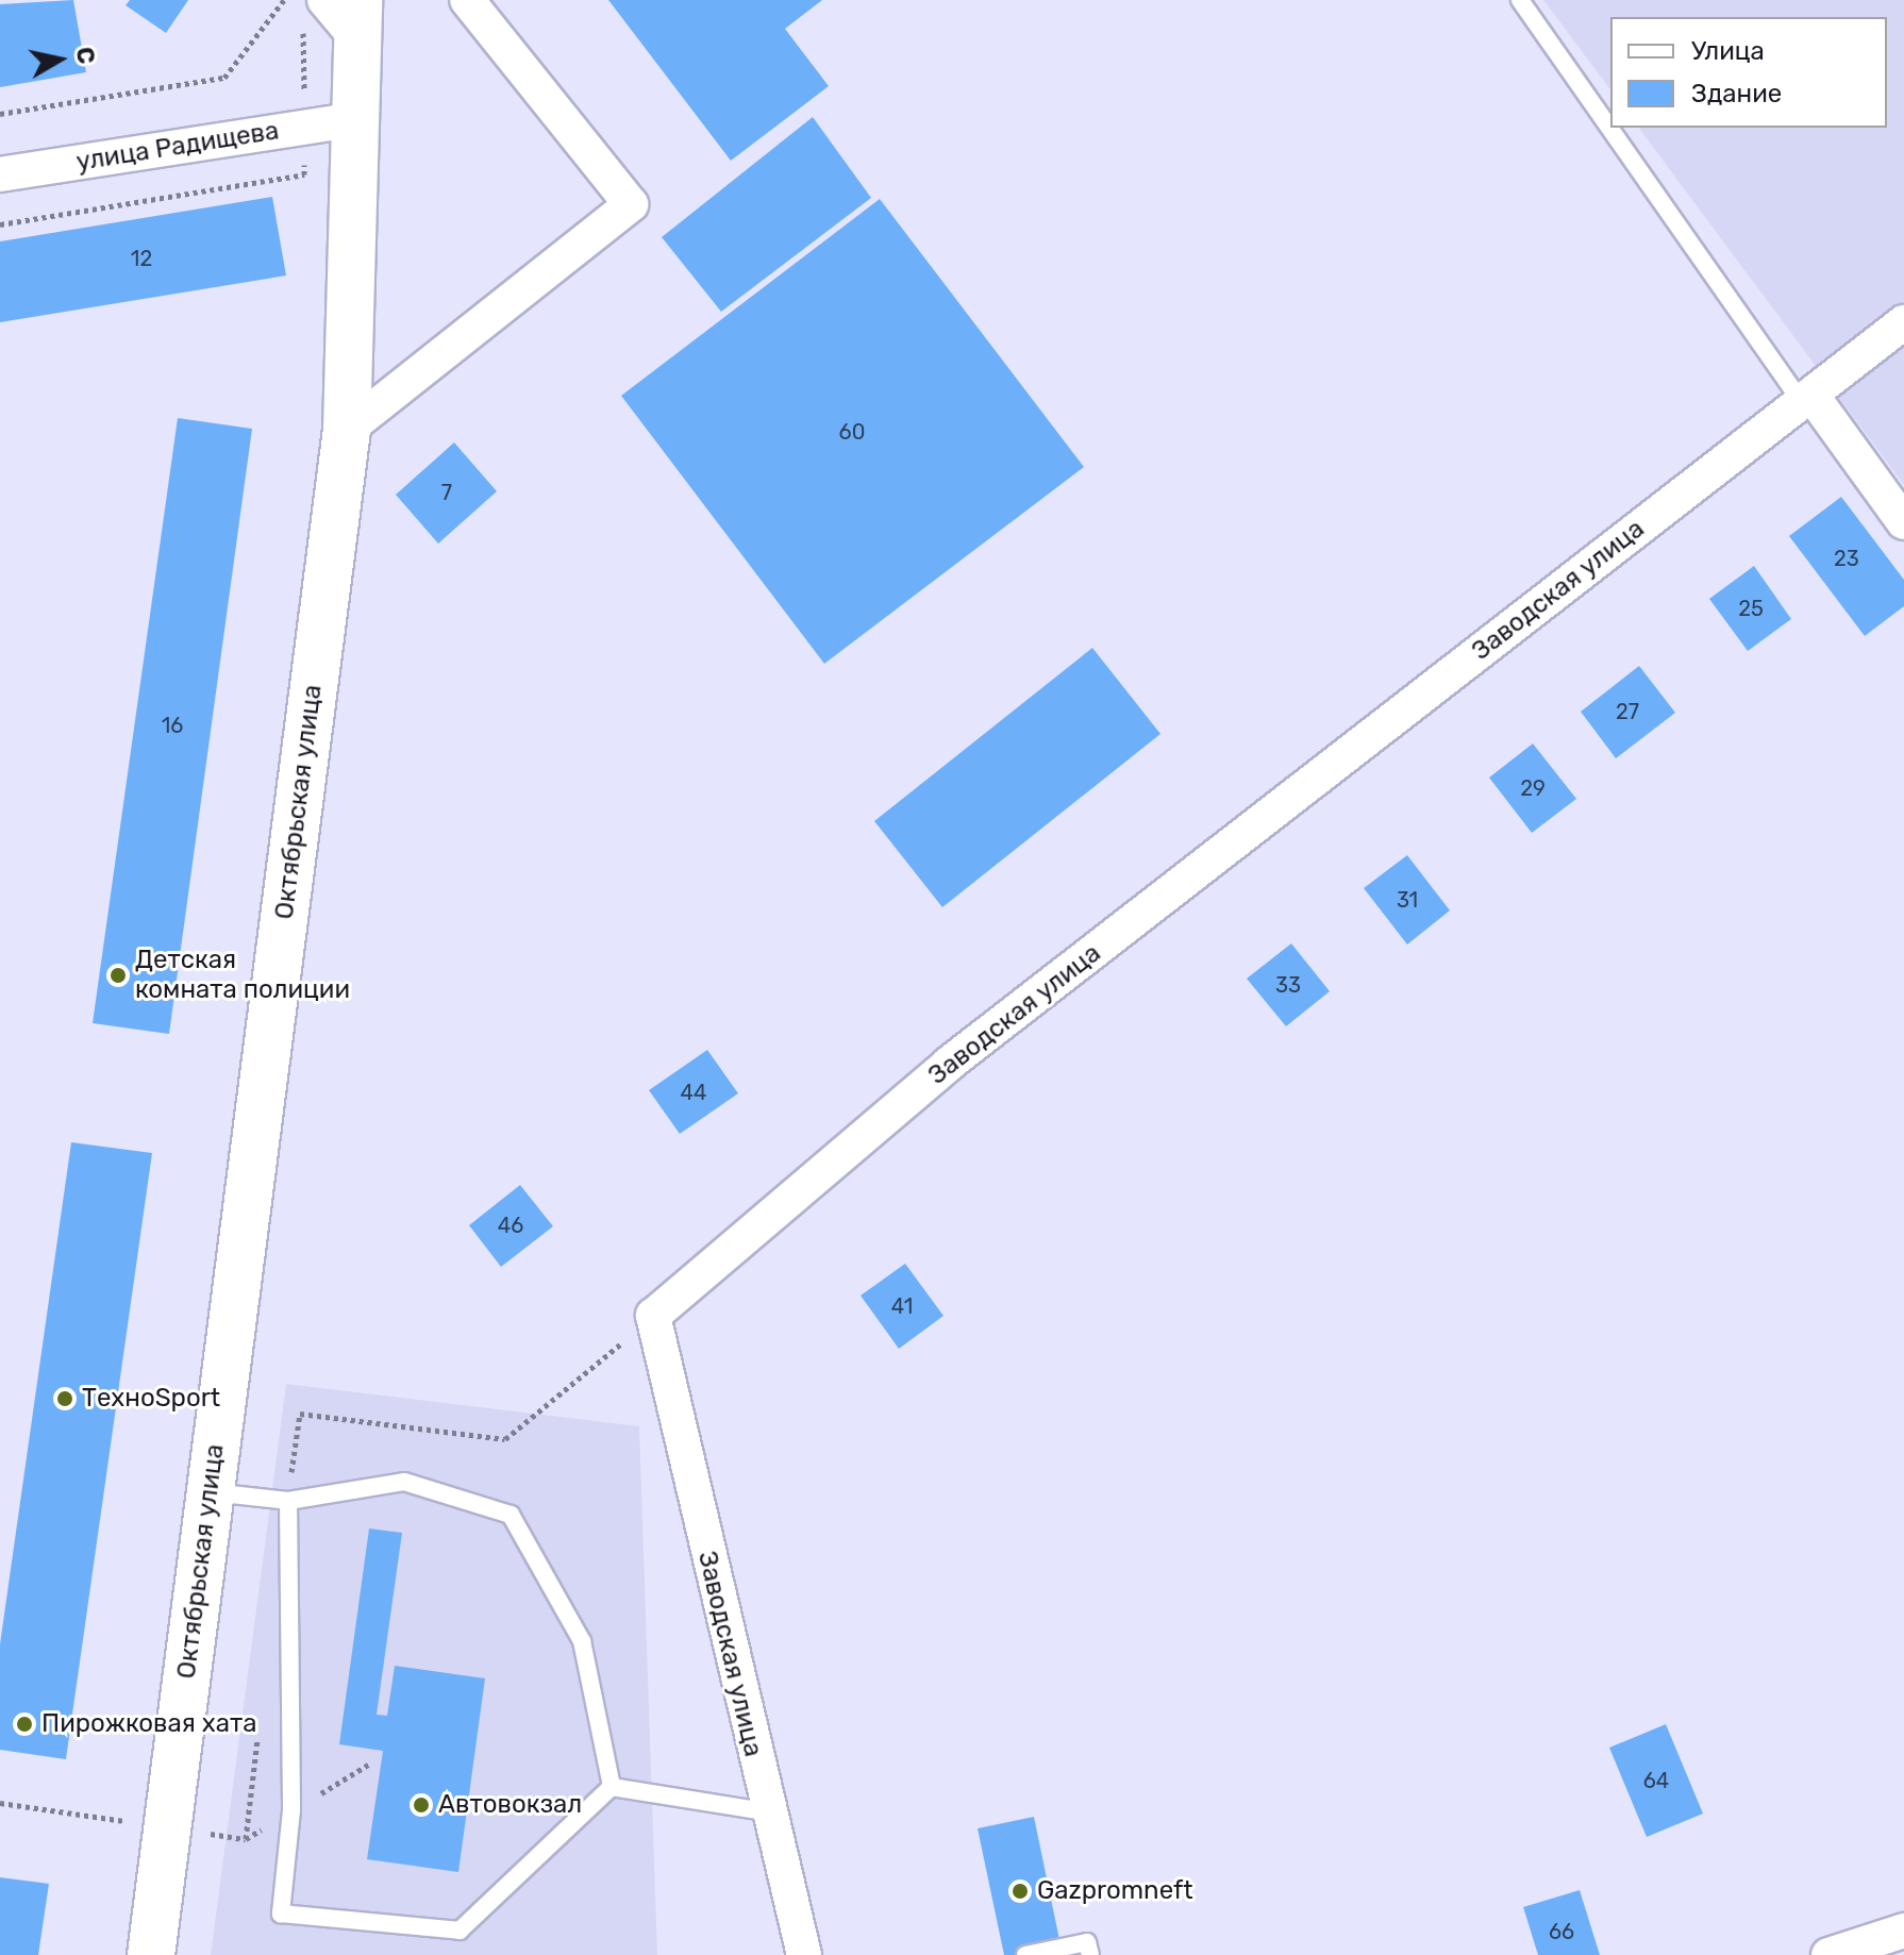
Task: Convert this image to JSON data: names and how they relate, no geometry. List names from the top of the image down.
{
  "streets": {
    "main road": ["Октябрьская улица"],
    "street": ["улица Радищева", "Заводская улица"]
  },
  "crossings": [
    ["улица Радищева", "Октябрьская улица"]
  ],
  "places": [
    "Детская комната полиции",
    "ТехноSport",
    "Пирожковая хата",
    "Автовокзал",
    "Gazpromneft"
  ],
  "house_numbers": [
    "12",
    "60",
    "7",
    "23",
    "25",
    "27",
    "16",
    "29",
    "31",
    "33",
    "44",
    "46",
    "41",
    "64",
    "66"
  ],
  "legend": ["Улица", "Здание"],
  "north": "right"
}
